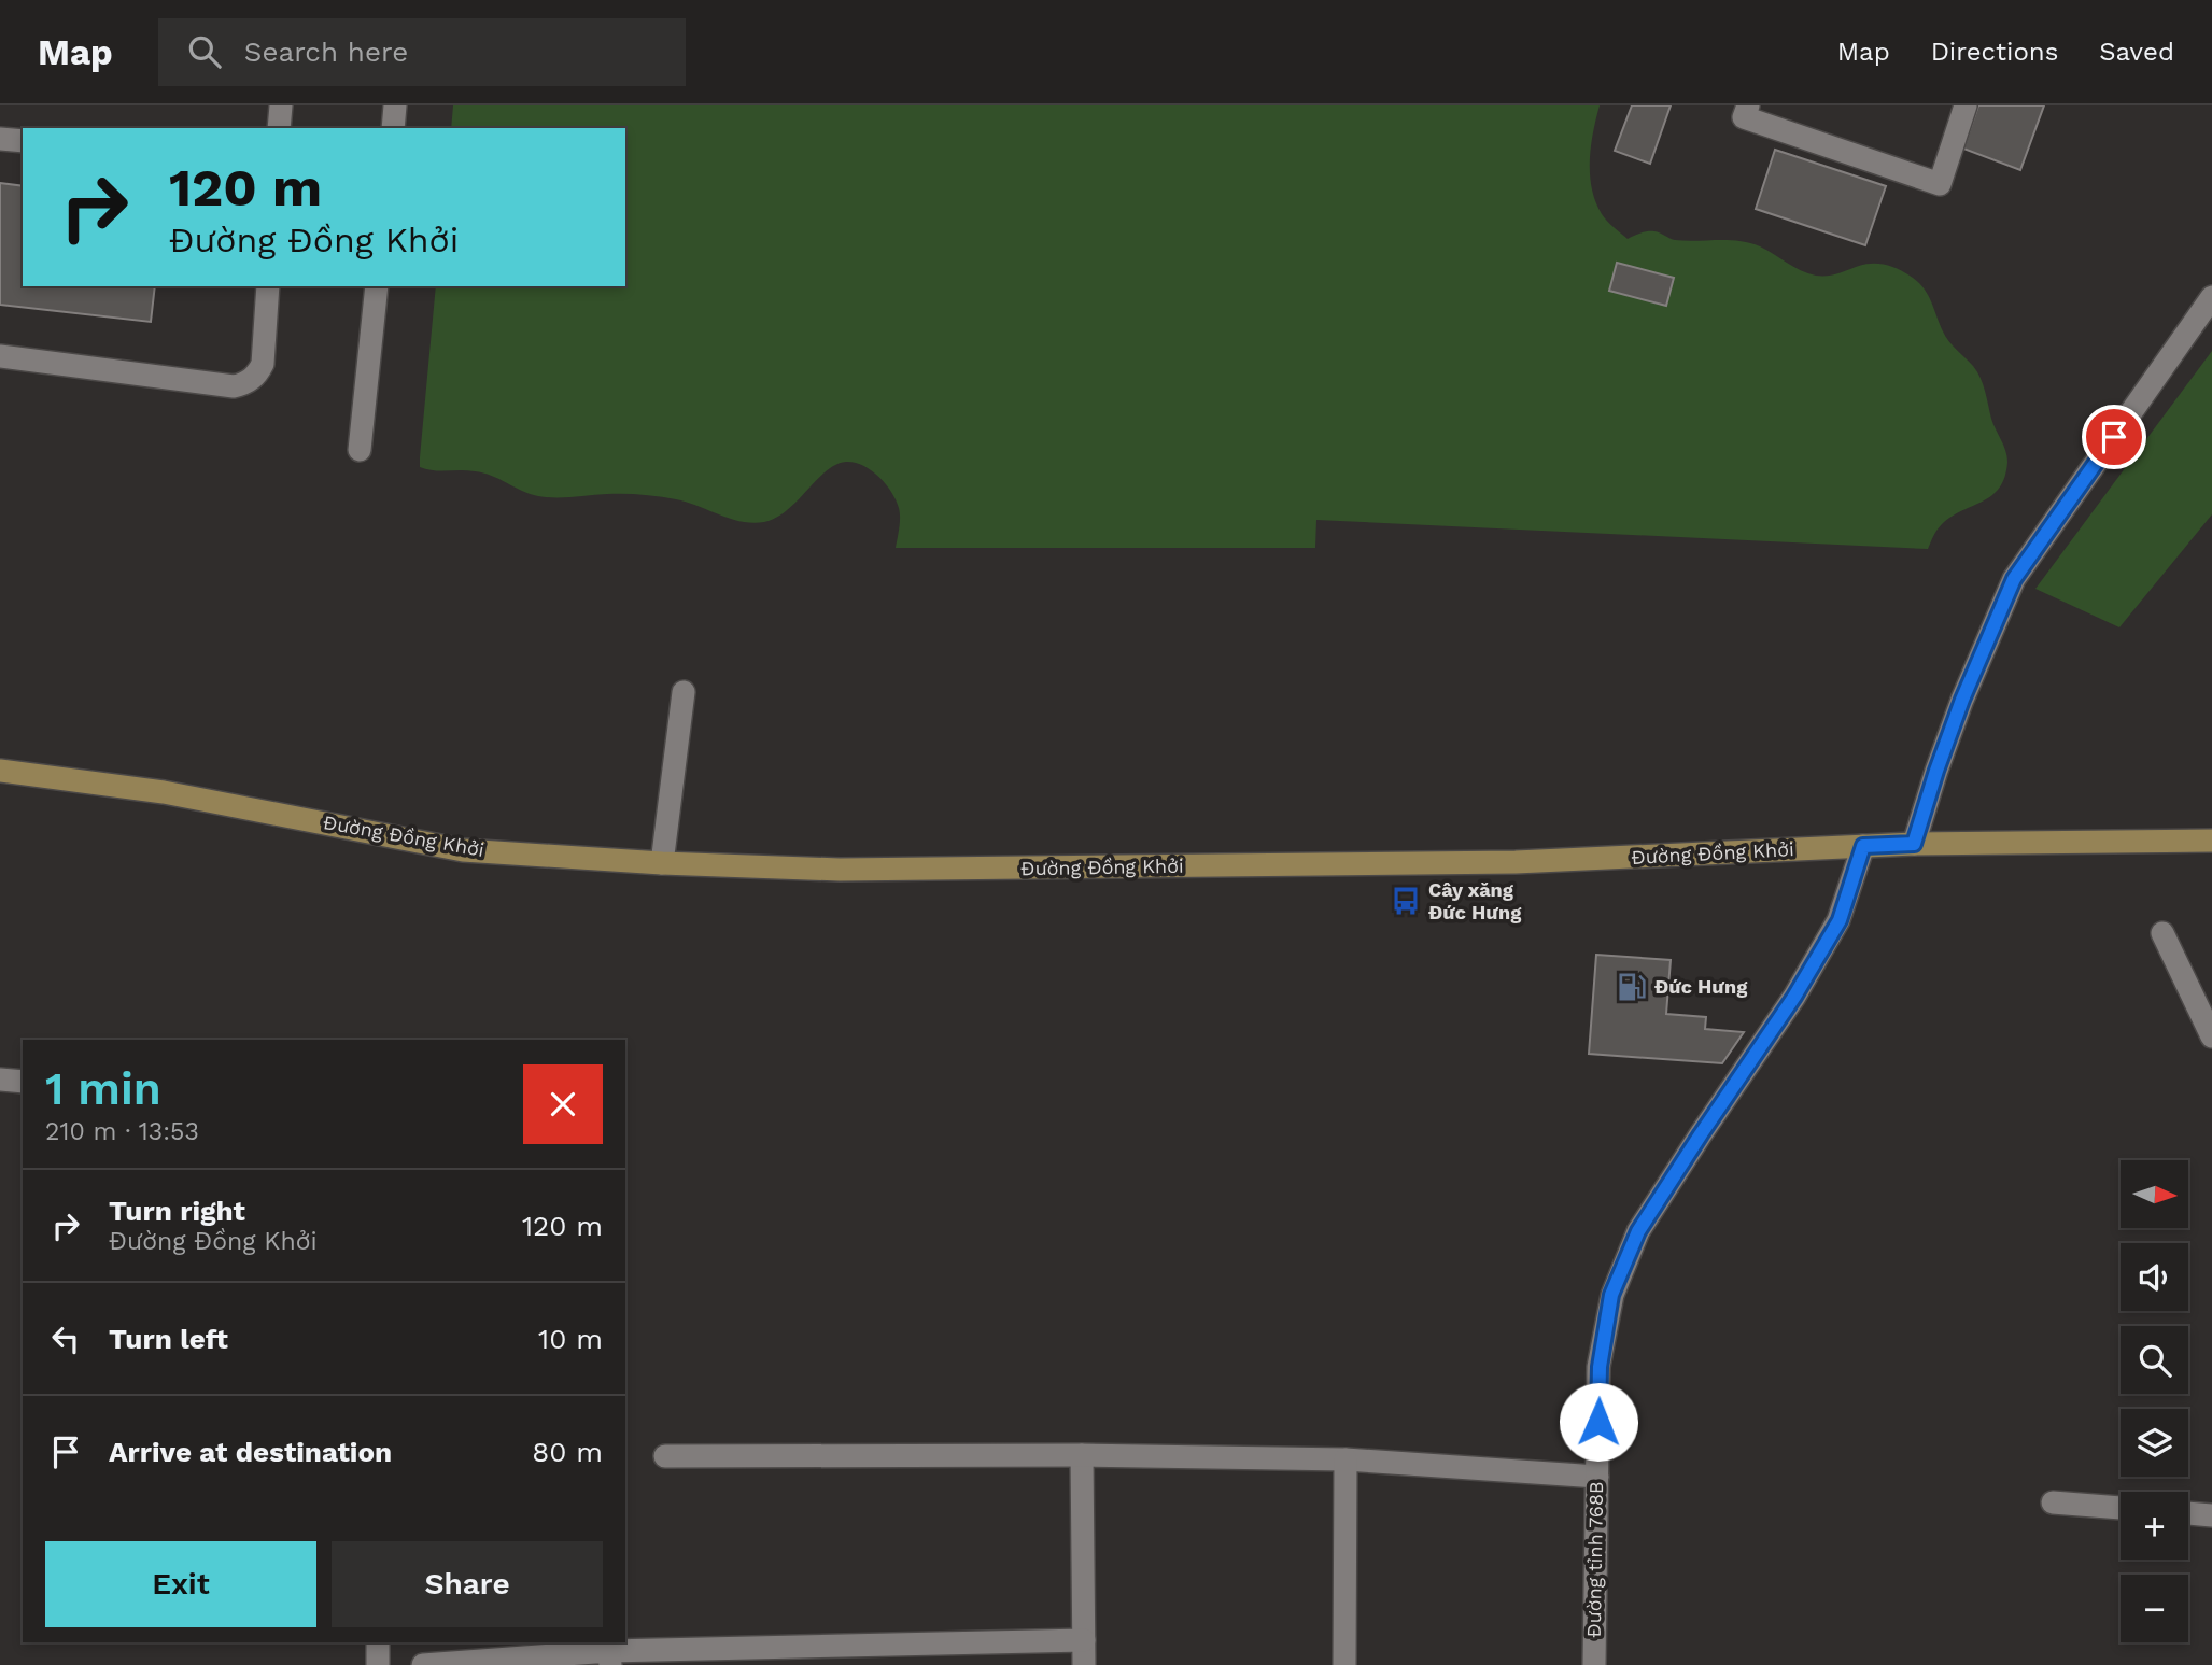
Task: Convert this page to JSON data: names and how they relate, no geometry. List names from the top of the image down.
{
  "streets": {
    "main road": ["Đường Đồng Khởi"],
    "street": ["Đường tỉnh 768B"]
  },
  "crossings": [
    ["Đường Đồng Khởi", "Đường tỉnh 768B"]
  ],
  "places": {
    "bus stop": ["Cây xăng Đức Hưng"],
    "fuel station": ["Đức Hưng"]
  },
  "north": "right",
  "page": {
    "header": "Map",
    "search": "Search here",
    "nav": ["Map", "Directions", "Saved"],
    "turn": ["120 m", "Đường Đồng Khởi"],
    "heading": ["1 min", "210 m · 13:53"],
    "map_buttons": ["+", "−"],
    "list": [
      {
        "name": "Turn right",
        "note": "Đường Đồng Khởi",
        "value": "120 m"
      },
      {
        "name": "Turn left",
        "value": "10 m"
      },
      {
        "name": "Arrive at destination",
        "value": "80 m"
      }
    ],
    "buttons": ["Exit", "Share"]
  }
}
